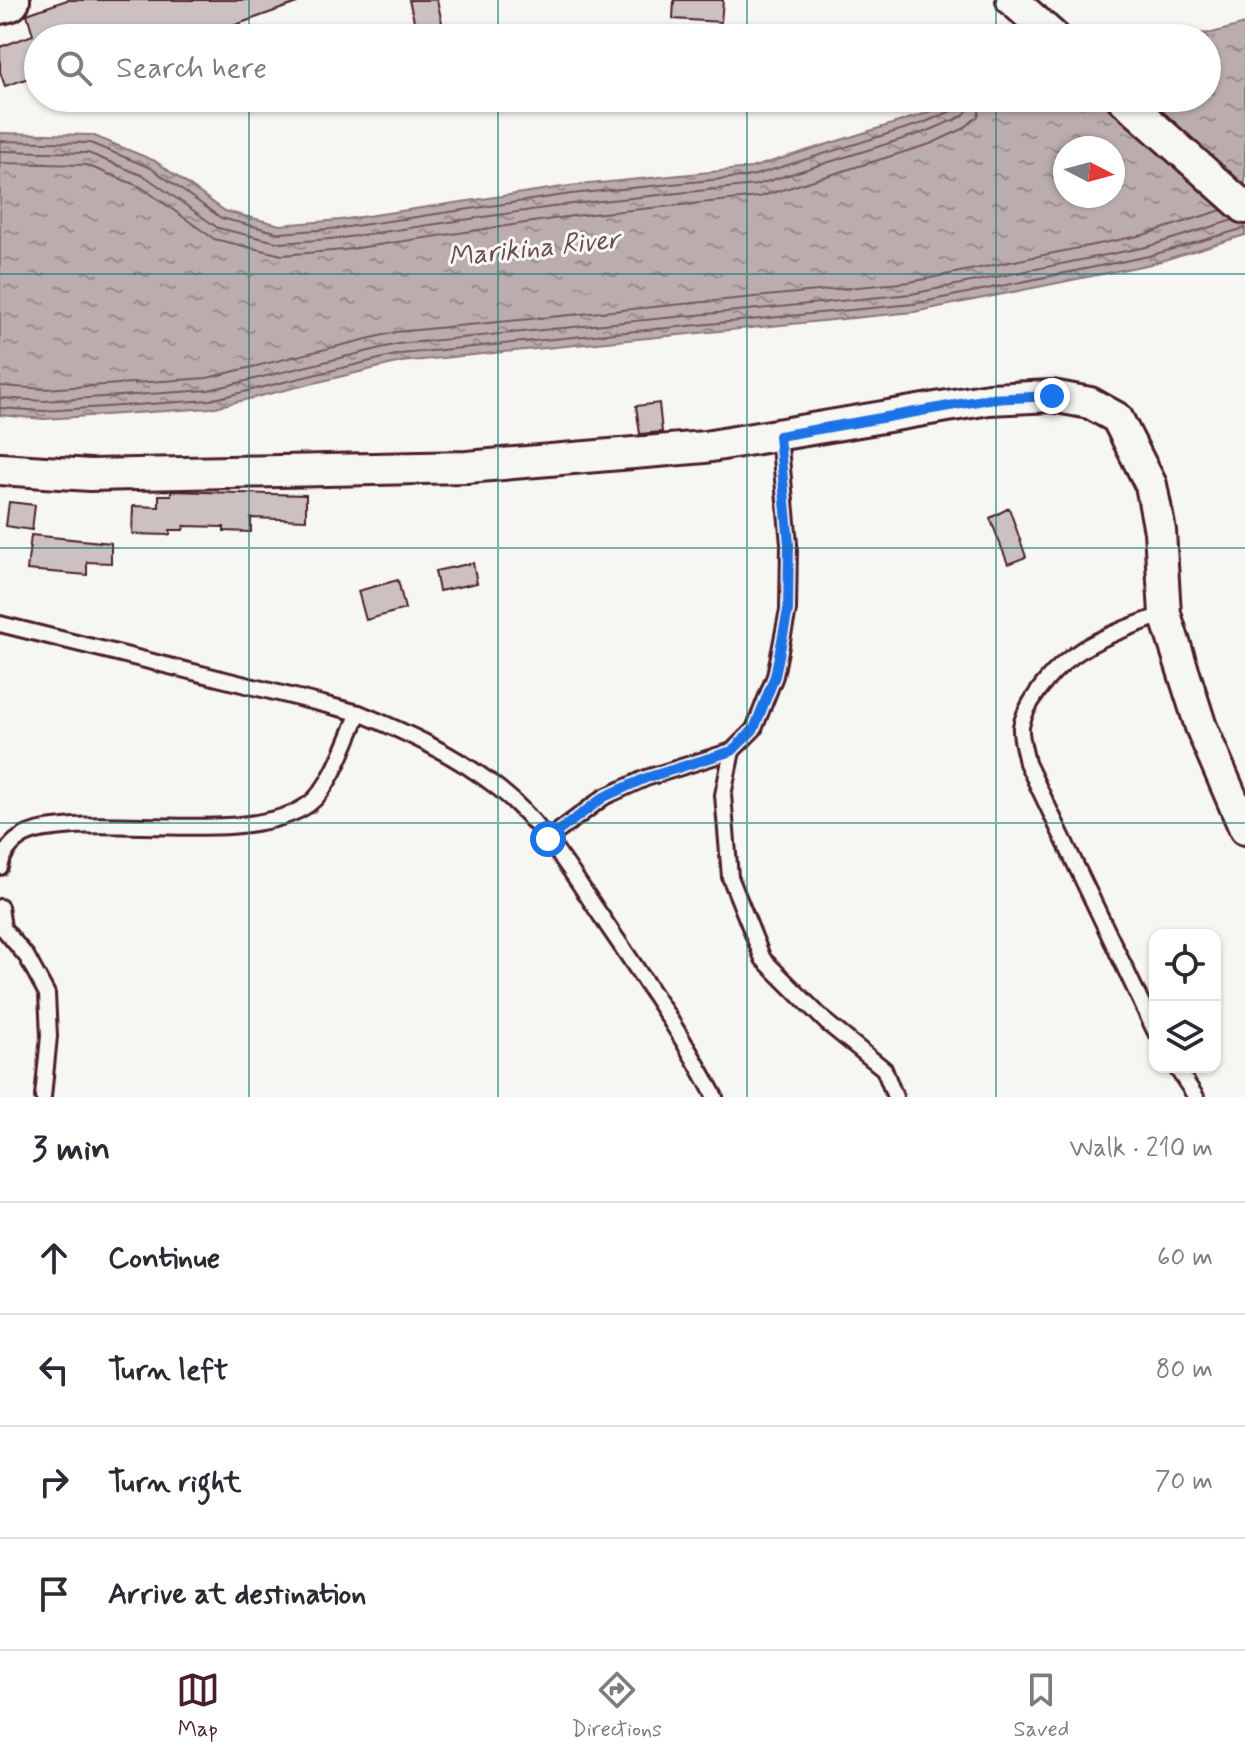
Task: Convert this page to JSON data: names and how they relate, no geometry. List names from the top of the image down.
{
  "water": ["Marikina River"],
  "north": "right",
  "page": {
    "search": "Search here",
    "heading": ["3 min", "Walk · 210 m"],
    "list": [
      ["Continue", "60 m"],
      ["Turn left", "80 m"],
      ["Turn right", "70 m"],
      "Arrive at destination"
    ],
    "nav": ["Map", "Directions", "Saved"]
  }
}
